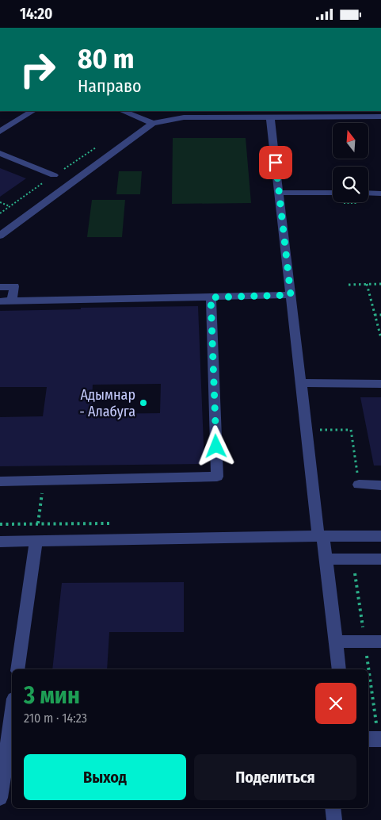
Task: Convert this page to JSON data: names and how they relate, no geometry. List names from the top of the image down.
{
  "places": ["Адымнар - Алабуга"],
  "north": "top",
  "page": {
    "status": "14:20",
    "turn": ["80 m", "Направо"],
    "heading": ["3 мин", "210 m · 14:23"],
    "buttons": ["Выход", "Поделиться"]
  }
}
